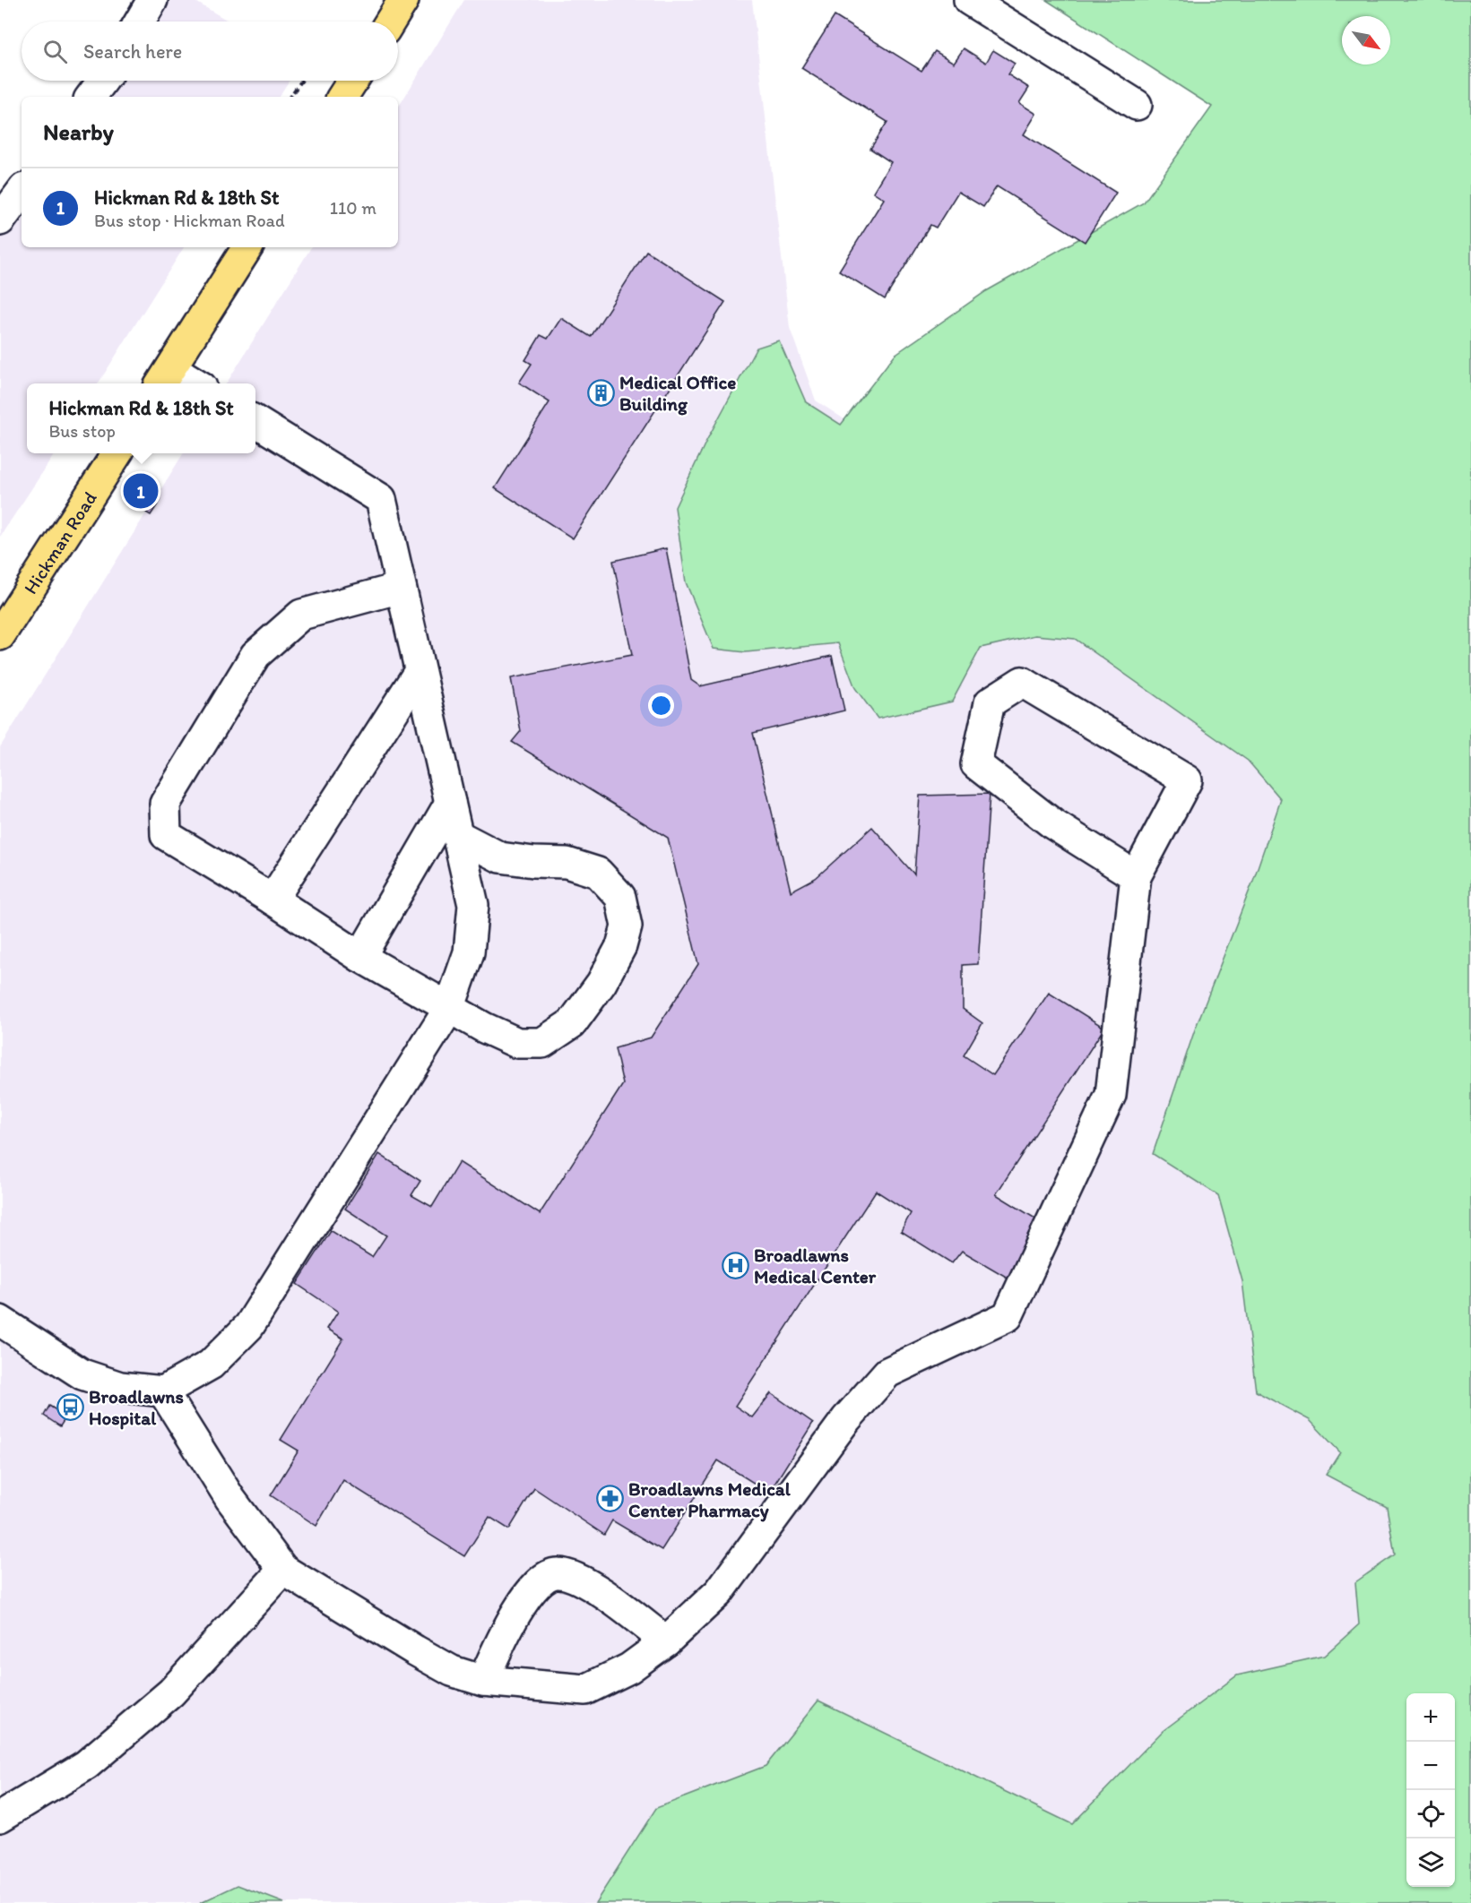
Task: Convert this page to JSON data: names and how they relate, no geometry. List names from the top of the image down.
{
  "streets": {
    "main road": ["Hickman Road"]
  },
  "places": {
    "building": ["Medical Office Building"],
    "hospital": ["Broadlawns Medical Center"],
    "bus stop": ["Broadlawns Hospital"],
    "pharmacy": ["Broadlawns Medical Center Pharmacy"]
  },
  "north": "bottom right",
  "page": {
    "search": "Search here",
    "heading": "Nearby",
    "list": [
      {
        "mark": "1",
        "name": "Hickman Rd & 18th St",
        "note": "Bus stop · Hickman Road",
        "value": "110 m"
      }
    ],
    "popup": ["Hickman Rd & 18th St", "Bus stop"],
    "pins": "1",
    "map_buttons": ["+", "−"]
  }
}
